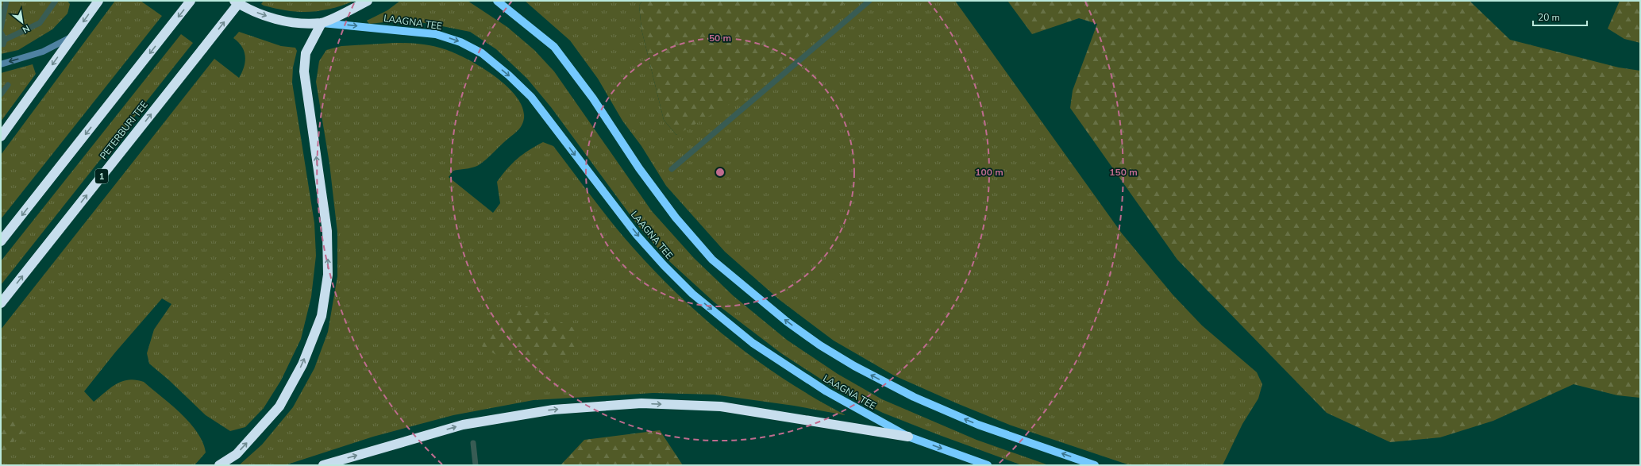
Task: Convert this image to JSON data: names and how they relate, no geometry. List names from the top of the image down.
{
  "streets": {
    "highway": ["PETERBURI TEE", "1"],
    "main road": ["LAAGNA TEE"]
  },
  "scale_bar": "20 m",
  "north": "bottom right",
  "rings": ["50 m", "100 m", "150 m"]
}
